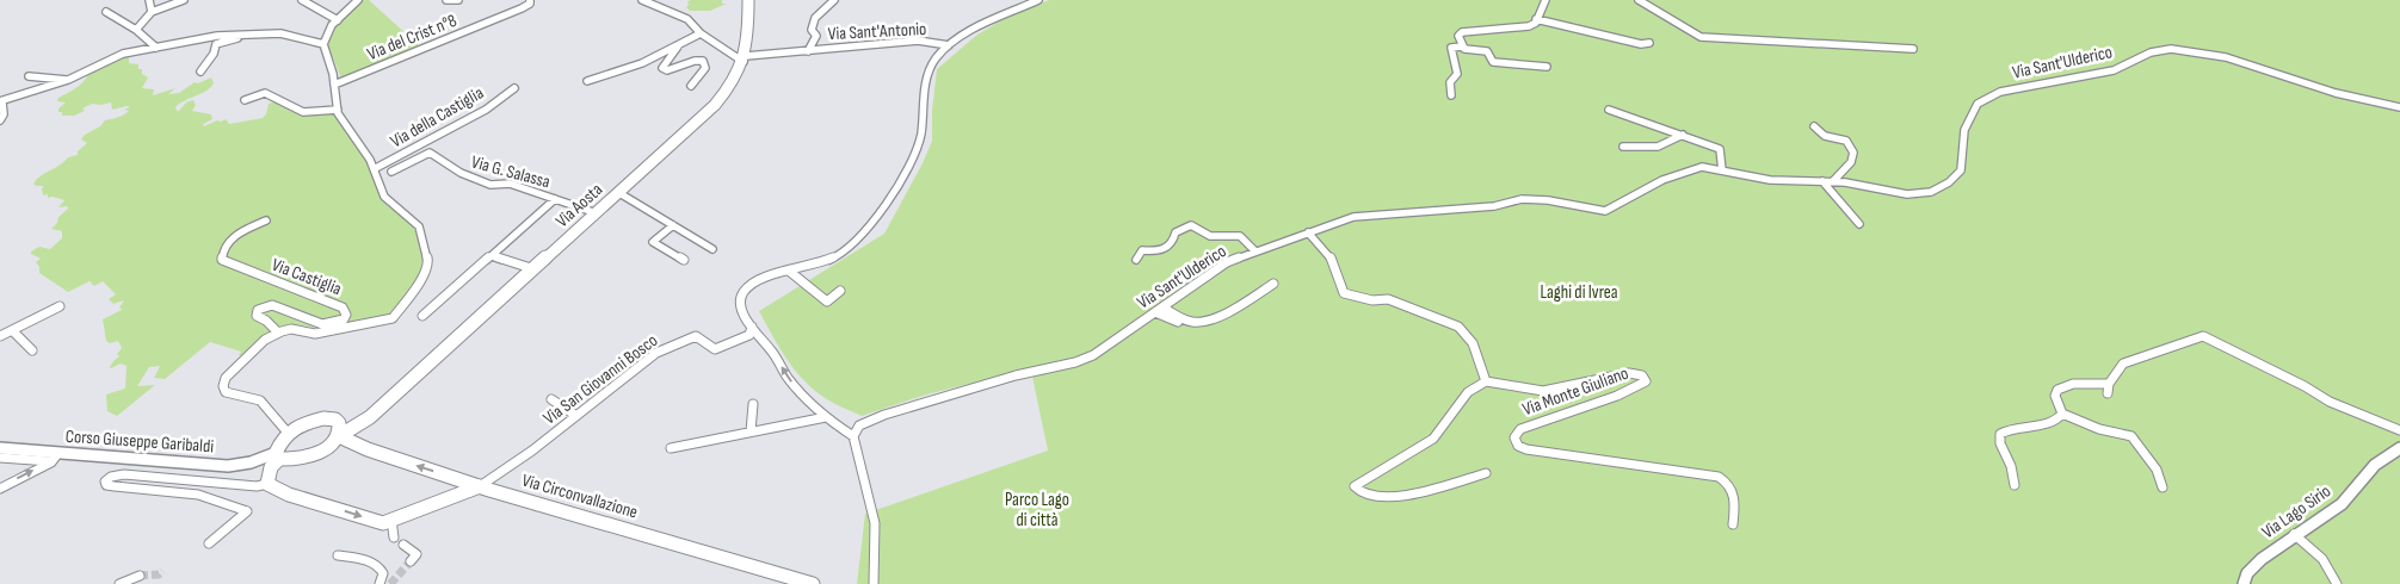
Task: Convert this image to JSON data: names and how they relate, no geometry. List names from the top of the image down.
{
  "streets": {
    "main road": [
      "Via Aosta",
      "Corso Giuseppe Garibaldi",
      "Via Circonvallazione",
      "Via Lago Sirio"
    ],
    "street": [
      "Via Sant'Antonio",
      "Via del Crist n°8",
      "Via Sant'Ulderico",
      "Via della Castiglia",
      "Via G. Salassa",
      "Via Castiglia",
      "Via San Giovanni Bosco",
      "Via Monte Giuliano"
    ]
  },
  "crossings": [
    ["Via Sant'Antonio", "Via Aosta"],
    ["Via G. Salassa", "Via Aosta"],
    ["Via Aosta", "Via Circonvallazione"],
    ["Via San Giovanni Bosco", "Via Circonvallazione"]
  ],
  "parks": ["Laghi di Ivrea", "Parco Lago di città"]
}
